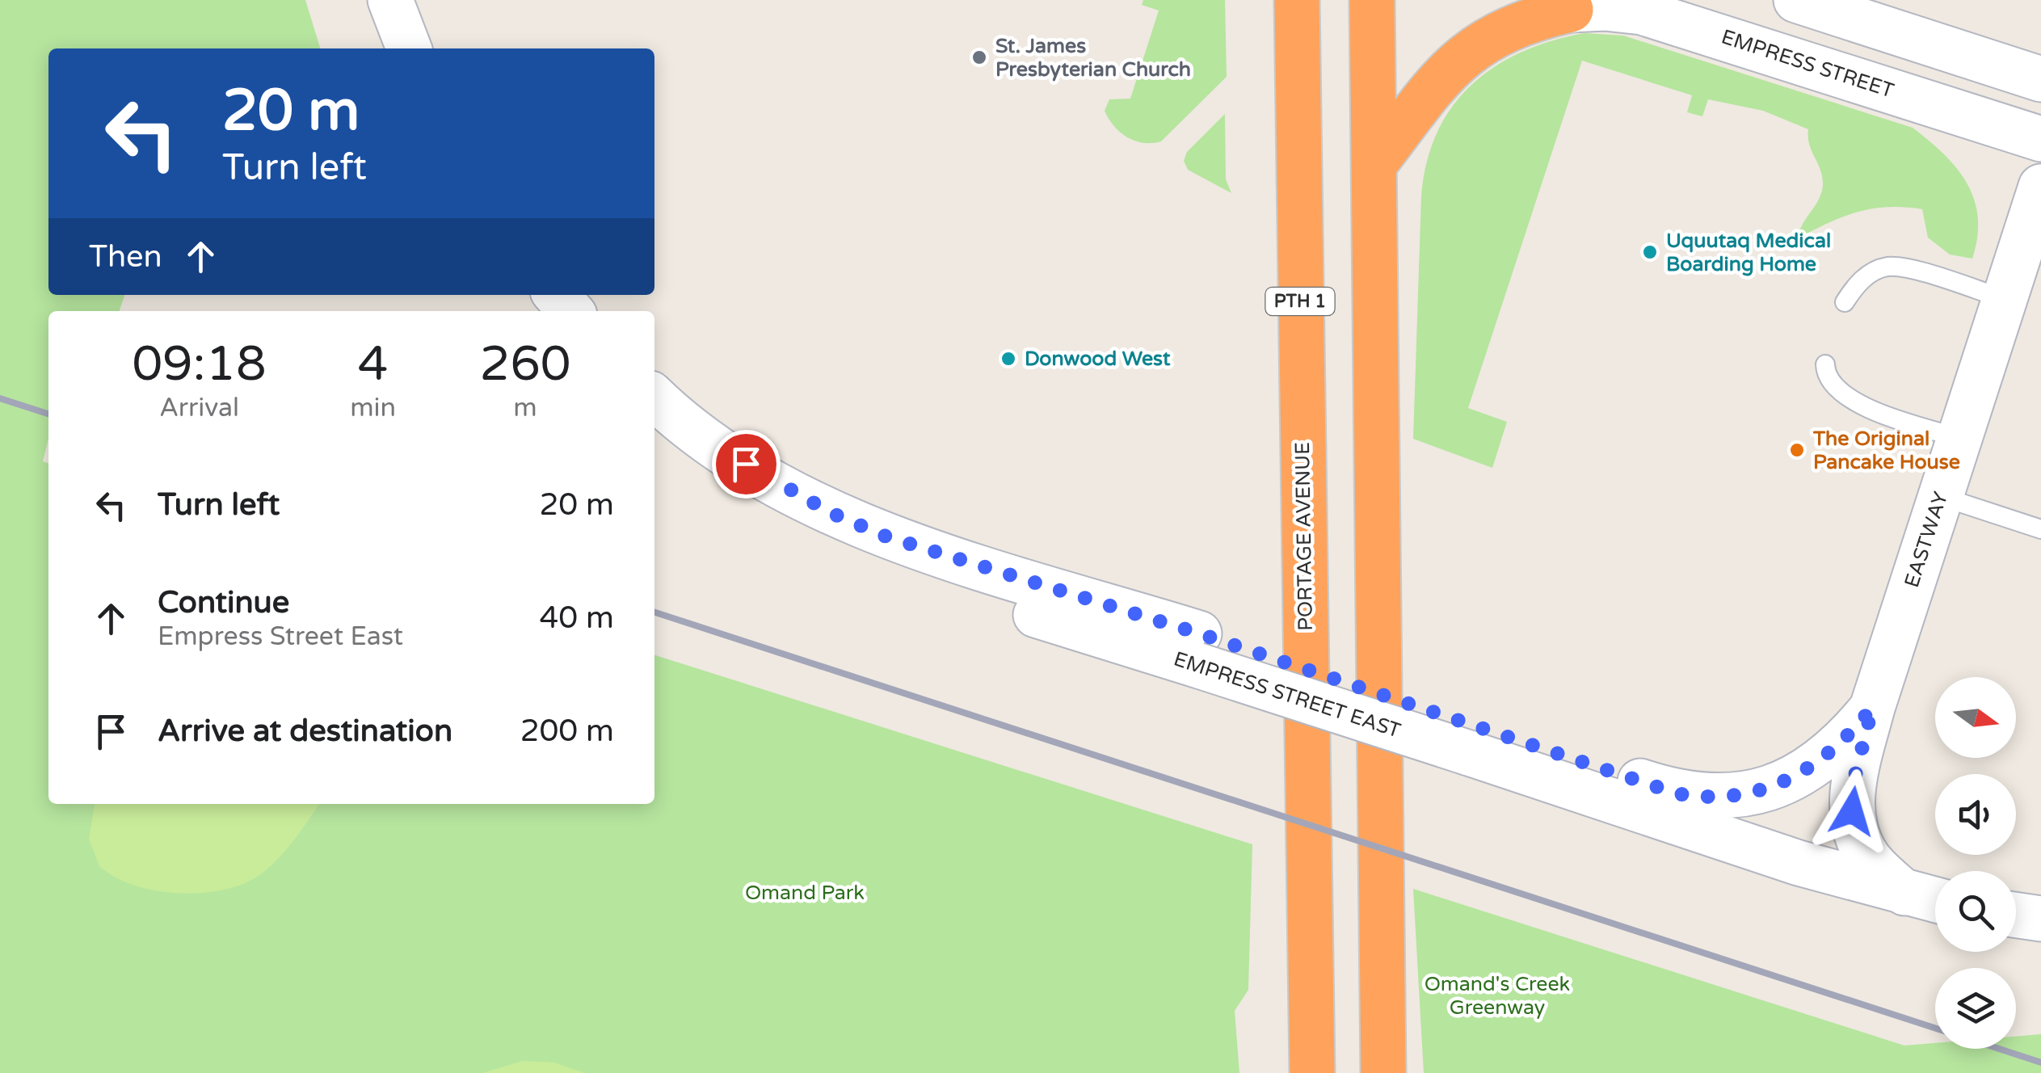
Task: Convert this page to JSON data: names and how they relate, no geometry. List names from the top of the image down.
{
  "streets": {
    "highway": ["PTH 1", "PORTAGE AVENUE"],
    "main road": ["EMPRESS STREET", "EASTWAY", "EMPRESS STREET EAST"]
  },
  "crossings": [
    ["EASTWAY", "EMPRESS STREET EAST"]
  ],
  "parks": ["Omand Park", "Omand's Creek Greenway"],
  "places": [
    "St. James Presbyterian Church",
    "Uquutaq Medical Boarding Home",
    "Donwood West",
    "The Original Pancake House"
  ],
  "north": "right",
  "page": {
    "turn": ["20 m", "Turn left"],
    "then": "Then",
    "eta": [
      "09:18",
      "Arrival",
      "4",
      "min",
      "260",
      "m"
    ],
    "list": [
      {
        "name": "Turn left",
        "value": "20 m"
      },
      {
        "name": "Continue",
        "note": "Empress Street East",
        "value": "40 m"
      },
      {
        "name": "Arrive at destination",
        "value": "200 m"
      }
    ]
  }
}
